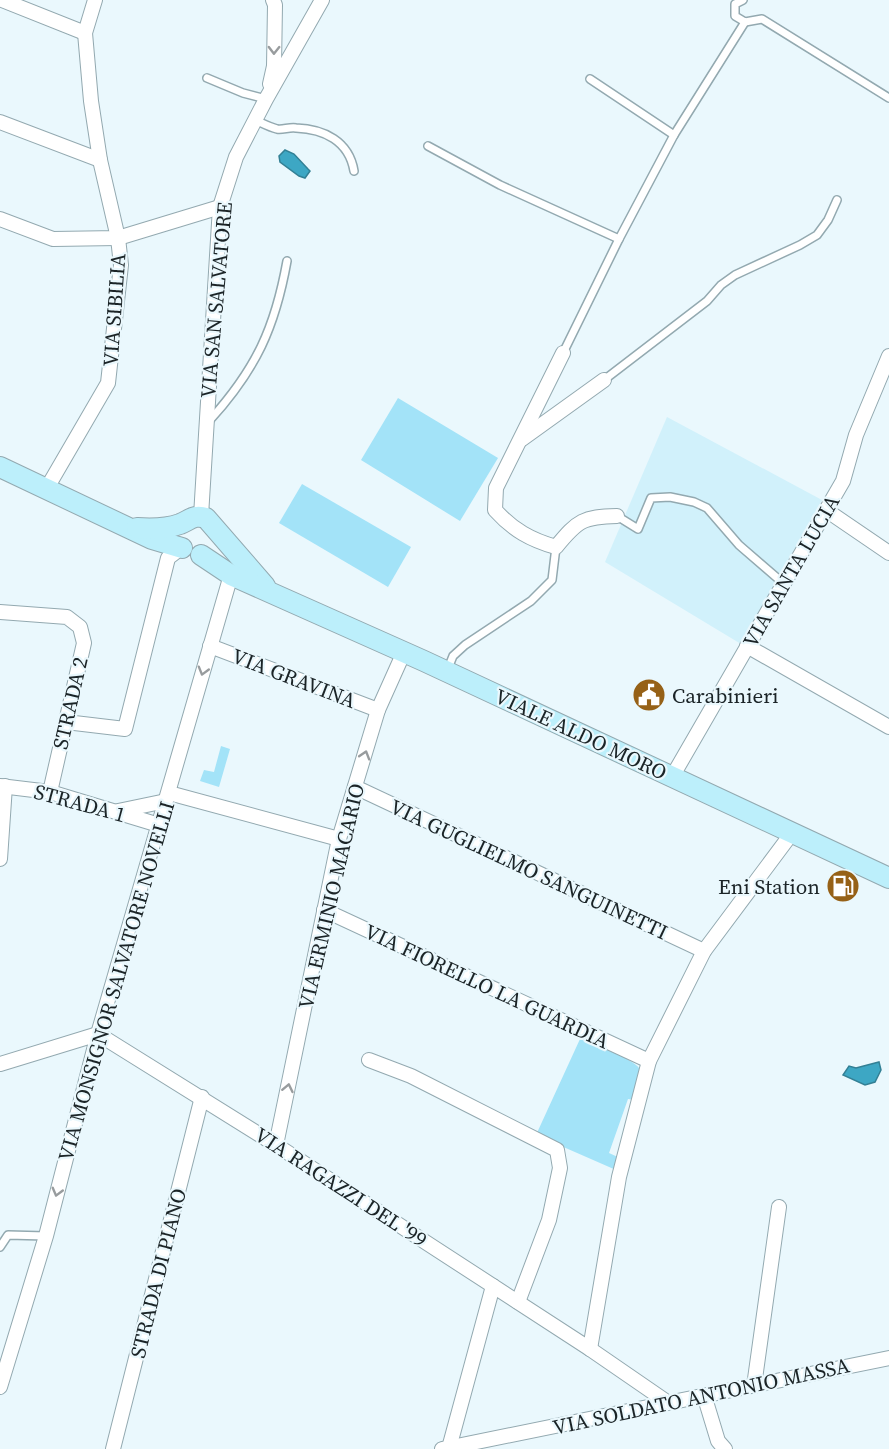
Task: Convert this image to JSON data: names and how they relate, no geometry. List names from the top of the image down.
{
  "streets": {
    "main road": ["VIALE ALDO MORO"],
    "street": [
      "VIA SAN SALVATORE",
      "VIA SIBILIA",
      "VIA SANTA LUCIA",
      "VIA GRAVINA",
      "STRADA 2",
      "STRADA 1",
      "VIA GUGLIELMO SANGUINETTI",
      "VIA ERMINIO MACARIO",
      "VIA MONSIGNOR SALVATORE NOVELLI",
      "VIA FIORELLO LA GUARDIA",
      "VIA RAGAZZI DEL '99",
      "STRADA DI PIANO",
      "VIA SOLDATO ANTONIO MASSA"
    ]
  },
  "crossings": [
    ["VIA SAN SALVATORE", "VIALE ALDO MORO"],
    ["VIA SIBILIA", "VIALE ALDO MORO"],
    ["VIA SANTA LUCIA", "VIALE ALDO MORO"],
    ["VIA GRAVINA", "VIA ERMINIO MACARIO"],
    ["VIA GRAVINA", "VIA MONSIGNOR SALVATORE NOVELLI"],
    ["STRADA 2", "STRADA 1"],
    ["VIALE ALDO MORO", "VIA ERMINIO MACARIO"],
    ["VIALE ALDO MORO", "VIA MONSIGNOR SALVATORE NOVELLI"],
    ["STRADA 1", "VIA MONSIGNOR SALVATORE NOVELLI"],
    ["VIA GUGLIELMO SANGUINETTI", "VIA ERMINIO MACARIO"],
    ["VIA ERMINIO MACARIO", "VIA FIORELLO LA GUARDIA"],
    ["VIA ERMINIO MACARIO", "VIA RAGAZZI DEL '99"],
    ["VIA MONSIGNOR SALVATORE NOVELLI", "VIA RAGAZZI DEL '99"],
    ["VIA RAGAZZI DEL '99", "STRADA DI PIANO"],
    ["VIA RAGAZZI DEL '99", "VIA SOLDATO ANTONIO MASSA"]
  ],
  "one_way": ["VIA ERMINIO MACARIO", "VIA MONSIGNOR SALVATORE NOVELLI"],
  "places": {
    "public building": ["Carabinieri"],
    "fuel station": ["Eni Station"]
  }
}
